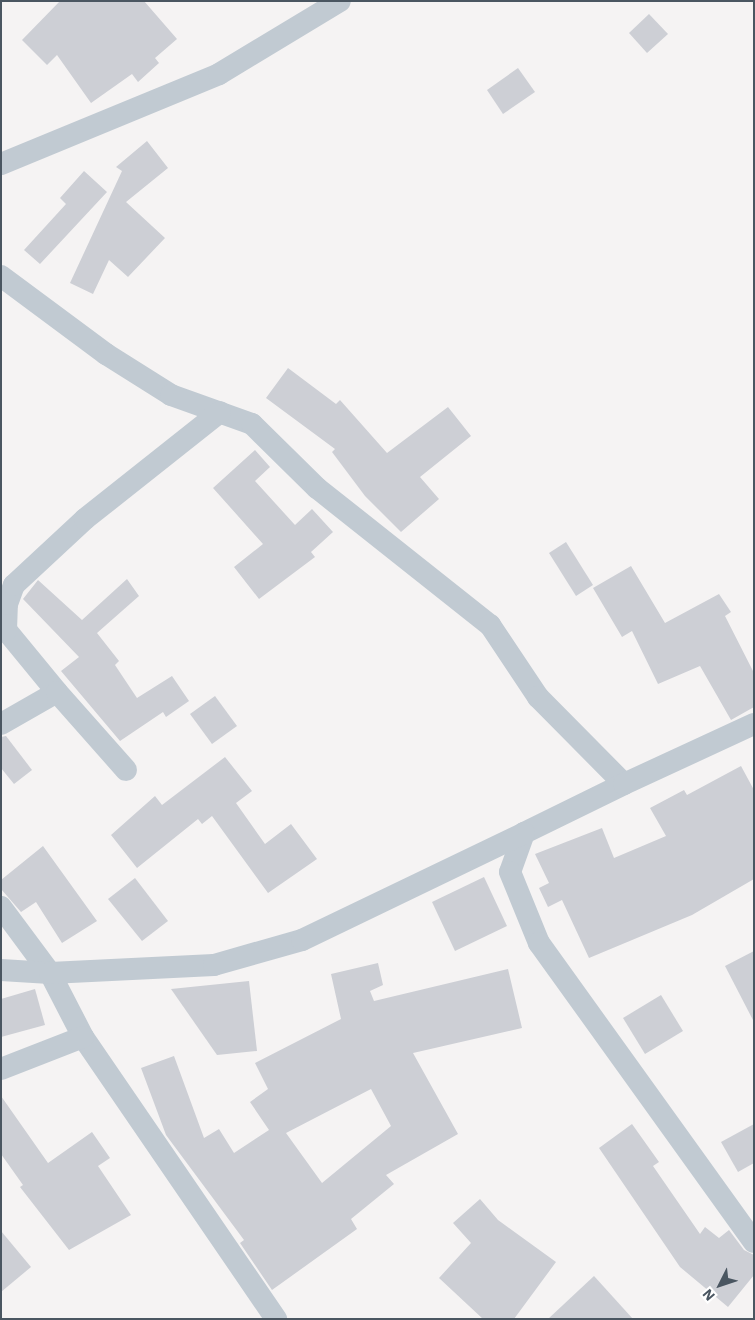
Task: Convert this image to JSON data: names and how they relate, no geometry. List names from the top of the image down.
{
  "north": "bottom left"
}
